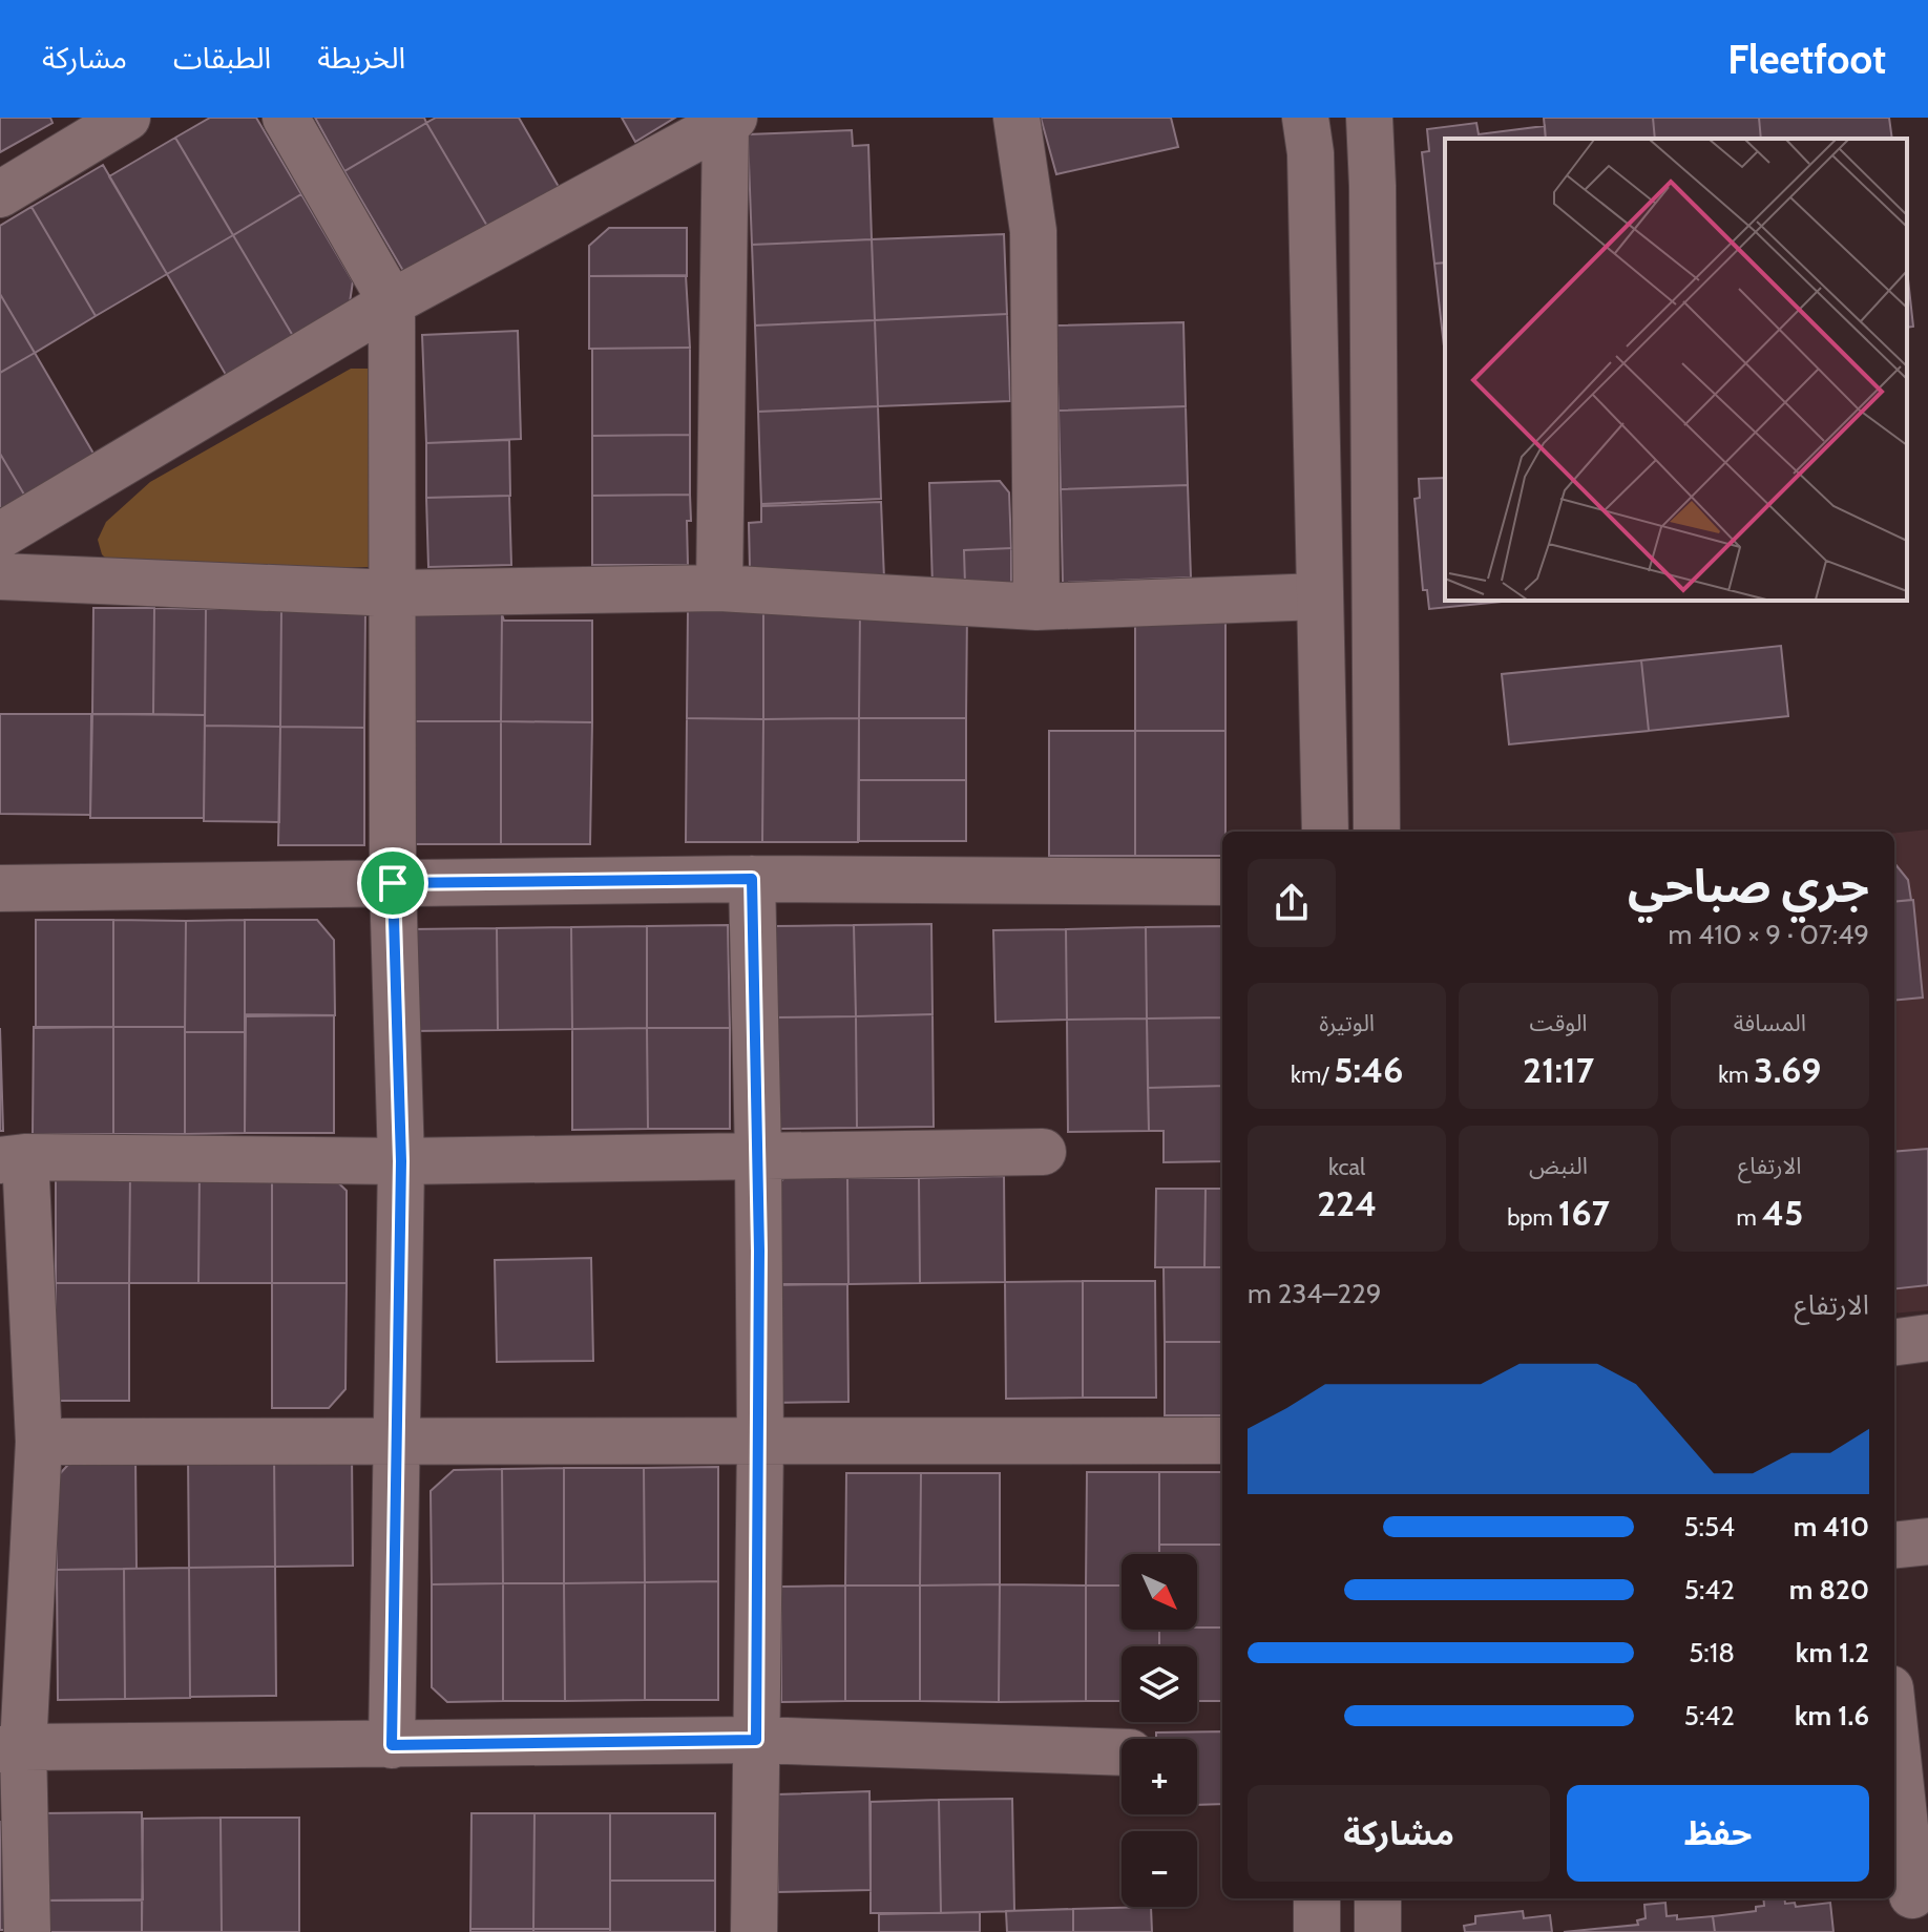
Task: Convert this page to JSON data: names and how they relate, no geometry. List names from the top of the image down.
{
  "north": "bottom right",
  "page": {
    "header": "Fleetfoot",
    "nav": ["الخريطة", "الطبقات", "مشاركة"],
    "heading": ["جري صباحي", "07:49 · 9 × 410 m"],
    "stats": [
      ["المسافة", "3.69 km"],
      ["الوقت", "21:17"],
      ["الوتيرة", "5:46 /km"],
      ["الارتفاع", "45 m"],
      ["النبض", "167 bpm"],
      ["kcal", "224"]
    ],
    "chart": ["الارتفاع", "229–234 m"],
    "list": [
      {
        "name": "410 m",
        "note": "5:54"
      },
      {
        "name": "820 m",
        "note": "5:42"
      },
      {
        "name": "1.2 km",
        "note": "5:18"
      },
      {
        "name": "1.6 km",
        "note": "5:42"
      }
    ],
    "map_buttons": ["+", "−"],
    "buttons": ["حفظ", "مشاركة"]
  }
}
